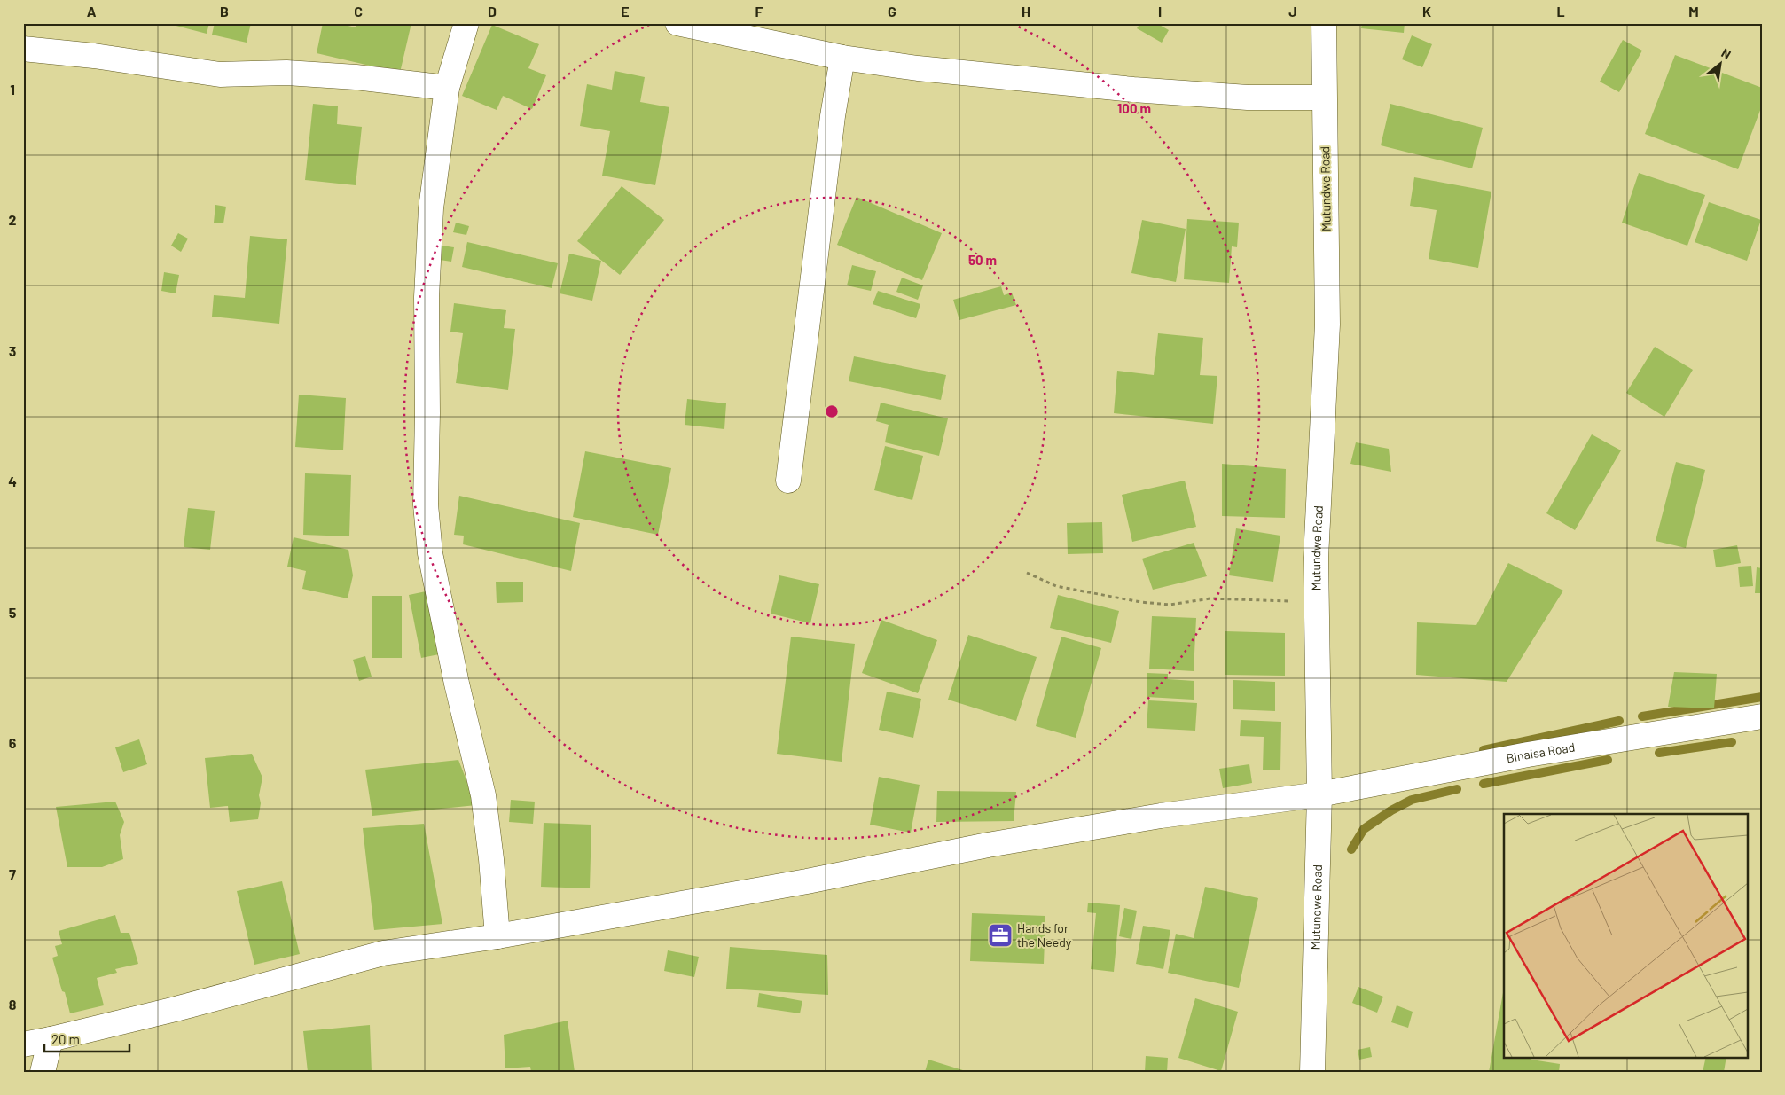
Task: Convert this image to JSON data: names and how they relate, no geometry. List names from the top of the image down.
{
  "streets": {
    "street": ["Mutundwe Road", "Binaisa Road"]
  },
  "crossings": [
    ["Mutundwe Road", "Binaisa Road"]
  ],
  "places": {
    "office": ["Hands for the Needy"]
  },
  "scale_bar": "20 m",
  "north": "top right",
  "grid": {
    "columns": [
      "A",
      "B",
      "C",
      "D",
      "E",
      "F",
      "G",
      "H",
      "I",
      "J",
      "K",
      "L",
      "M"
    ],
    "rows": [
      "1",
      "2",
      "3",
      "4",
      "5",
      "6",
      "7",
      "8"
    ]
  },
  "rings": ["100 m", "50 m"]
}
